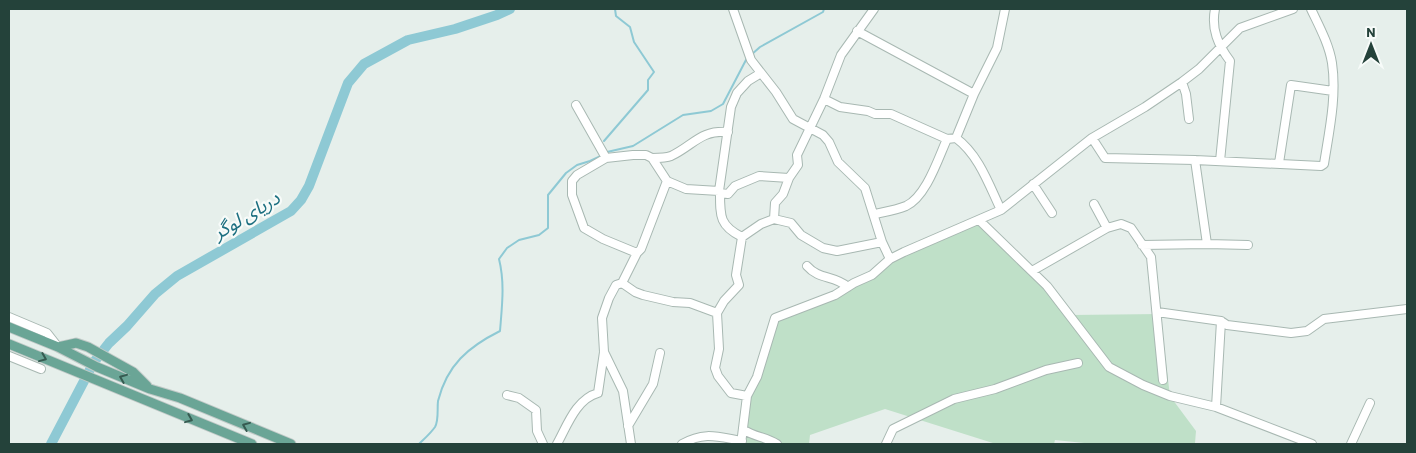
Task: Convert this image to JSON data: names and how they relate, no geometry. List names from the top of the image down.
{
  "water": ["دریای لوگر"],
  "north": "top"
}
